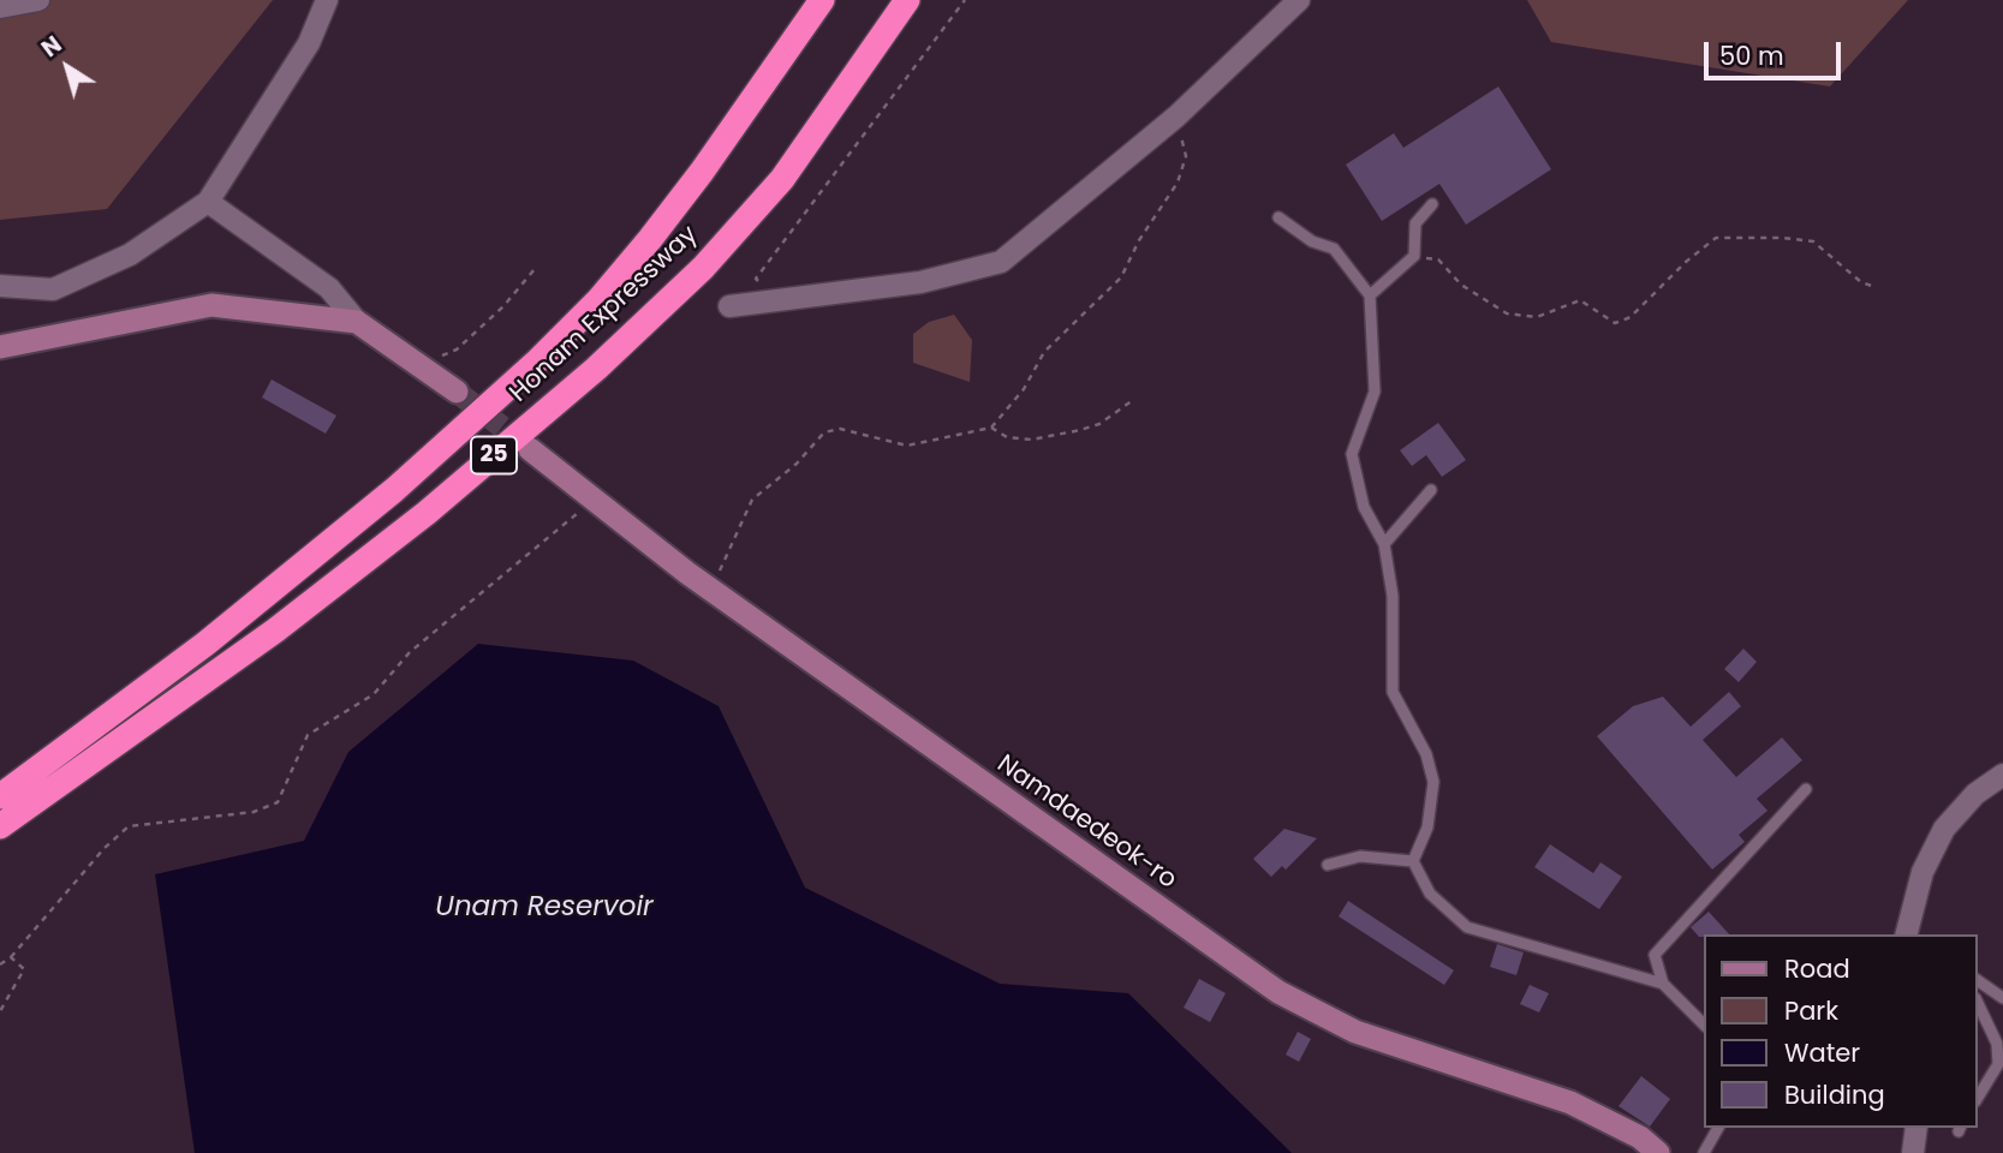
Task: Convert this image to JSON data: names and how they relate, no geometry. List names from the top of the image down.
{
  "streets": {
    "highway": ["Honam Expressway", "25"],
    "main road": ["Namdaedeok-ro"]
  },
  "water": ["Unam Reservoir"],
  "legend": [
    "Road",
    "Park",
    "Water",
    "Building"
  ],
  "scale_bar": "50 m",
  "north": "top left"
}
